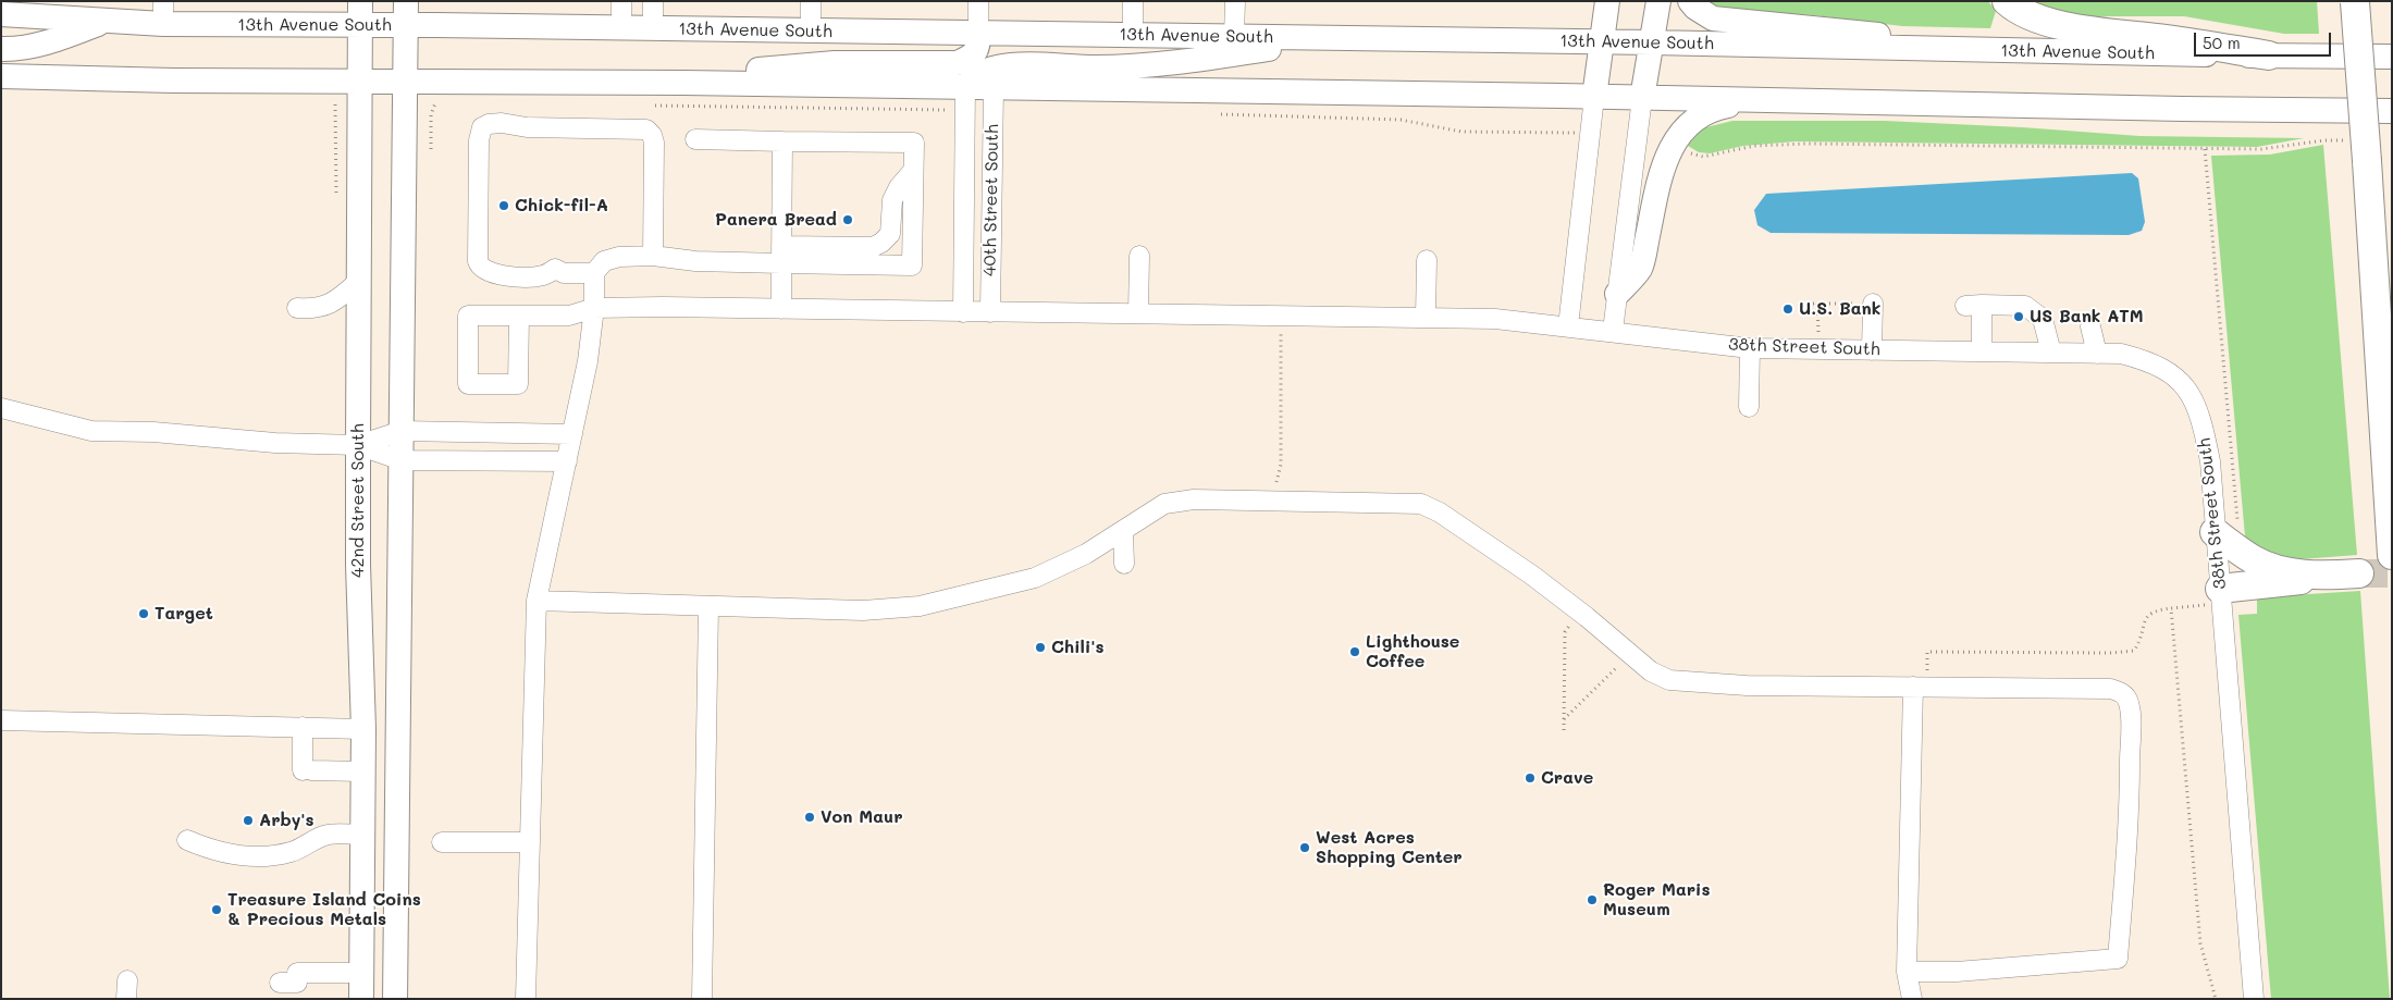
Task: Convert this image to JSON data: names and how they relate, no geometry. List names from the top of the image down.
{
  "streets": {
    "main road": ["13th Avenue South", "42nd Street South"],
    "street": ["40th Street South", "38th Street South"]
  },
  "crossings": [
    ["13th Avenue South", "42nd Street South"],
    ["40th Street South", "38th Street South"]
  ],
  "places": [
    "Chick-fil-A",
    "Panera Bread",
    "U.S. Bank",
    "US Bank ATM",
    "Target",
    "Chili's",
    "Lighthouse Coffee",
    "Crave",
    "Von Maur",
    "Arby's",
    "West Acres Shopping Center",
    "Roger Maris Museum",
    "Treasure Island Coins & Precious Metals"
  ],
  "scale_bar": "50 m"
}
